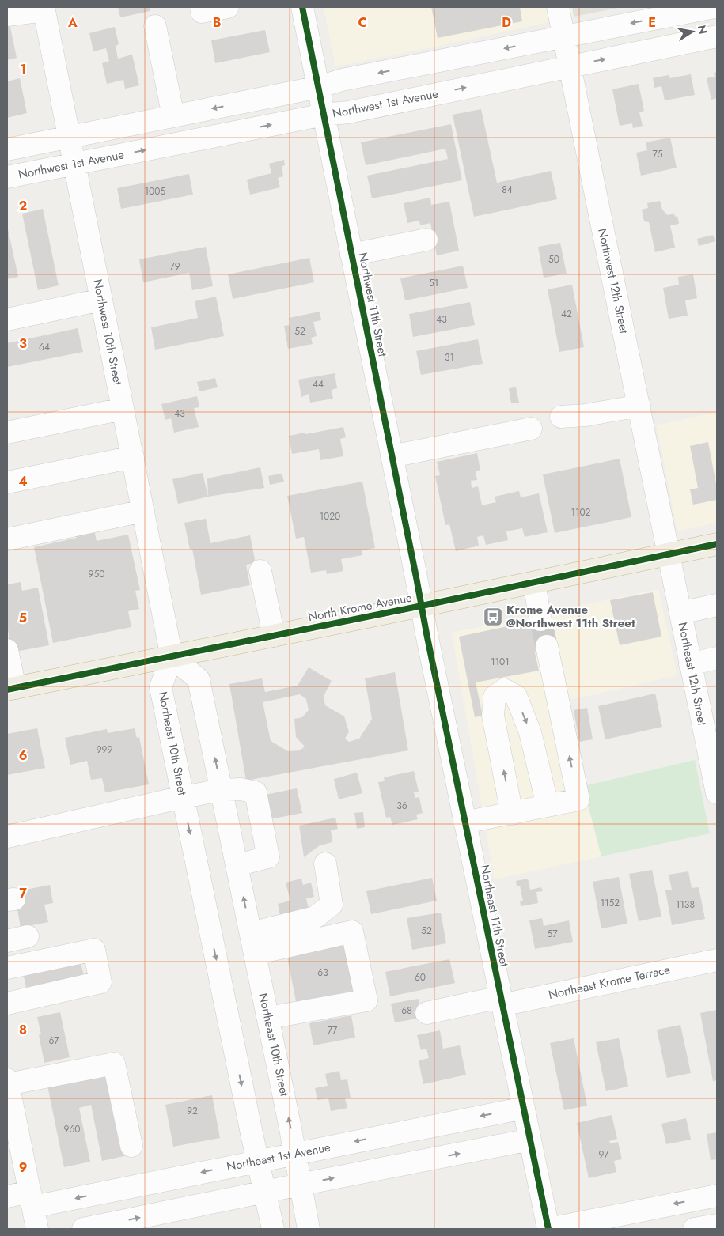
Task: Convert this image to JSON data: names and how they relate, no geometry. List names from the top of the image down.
{
  "streets": {
    "highway": ["North Krome Avenue"],
    "street": [
      "Northwest 1st Avenue",
      "Northwest 12th Street",
      "Northwest 11th Street",
      "Northwest 10th Street",
      "Northeast 12th Street",
      "Northeast 10th Street",
      "Northeast 11th Street",
      "Northeast Krome Terrace",
      "Northeast 1st Avenue"
    ]
  },
  "crossings": [
    ["Northwest 1st Avenue", "Northwest 12th Street"],
    ["Northwest 1st Avenue", "Northwest 11th Street"],
    ["Northwest 1st Avenue", "Northwest 10th Street"],
    ["Northwest 12th Street", "North Krome Avenue"],
    ["Northwest 12th Street", "Northeast 12th Street"],
    ["Northwest 11th Street", "North Krome Avenue"],
    ["Northwest 11th Street", "Northeast 11th Street"],
    ["Northwest 10th Street", "North Krome Avenue"],
    ["Northwest 10th Street", "Northeast 10th Street"],
    ["North Krome Avenue", "Northeast 12th Street"],
    ["North Krome Avenue", "Northeast 10th Street"],
    ["North Krome Avenue", "Northeast 11th Street"],
    ["Northeast 10th Street", "Northeast 1st Avenue"],
    ["Northeast 11th Street", "Northeast Krome Terrace"],
    ["Northeast 11th Street", "Northeast 1st Avenue"]
  ],
  "places": {
    "bus stop": ["Krome Avenue @Northwest 11th Street"]
  },
  "house_numbers": [
    "75",
    "84",
    "1005",
    "50",
    "79",
    "51",
    "42",
    "43",
    "52",
    "64",
    "31",
    "44",
    "43",
    "1102",
    "1020",
    "950",
    "1101",
    "999",
    "36",
    "1152",
    "1138",
    "52",
    "57",
    "63",
    "60",
    "68",
    "77",
    "67",
    "92",
    "960",
    "97"
  ],
  "north": "right",
  "grid": {
    "columns": [
      "A",
      "B",
      "C",
      "D",
      "E"
    ],
    "rows": [
      "1",
      "2",
      "3",
      "4",
      "5",
      "6",
      "7",
      "8",
      "9"
    ]
  }
}
